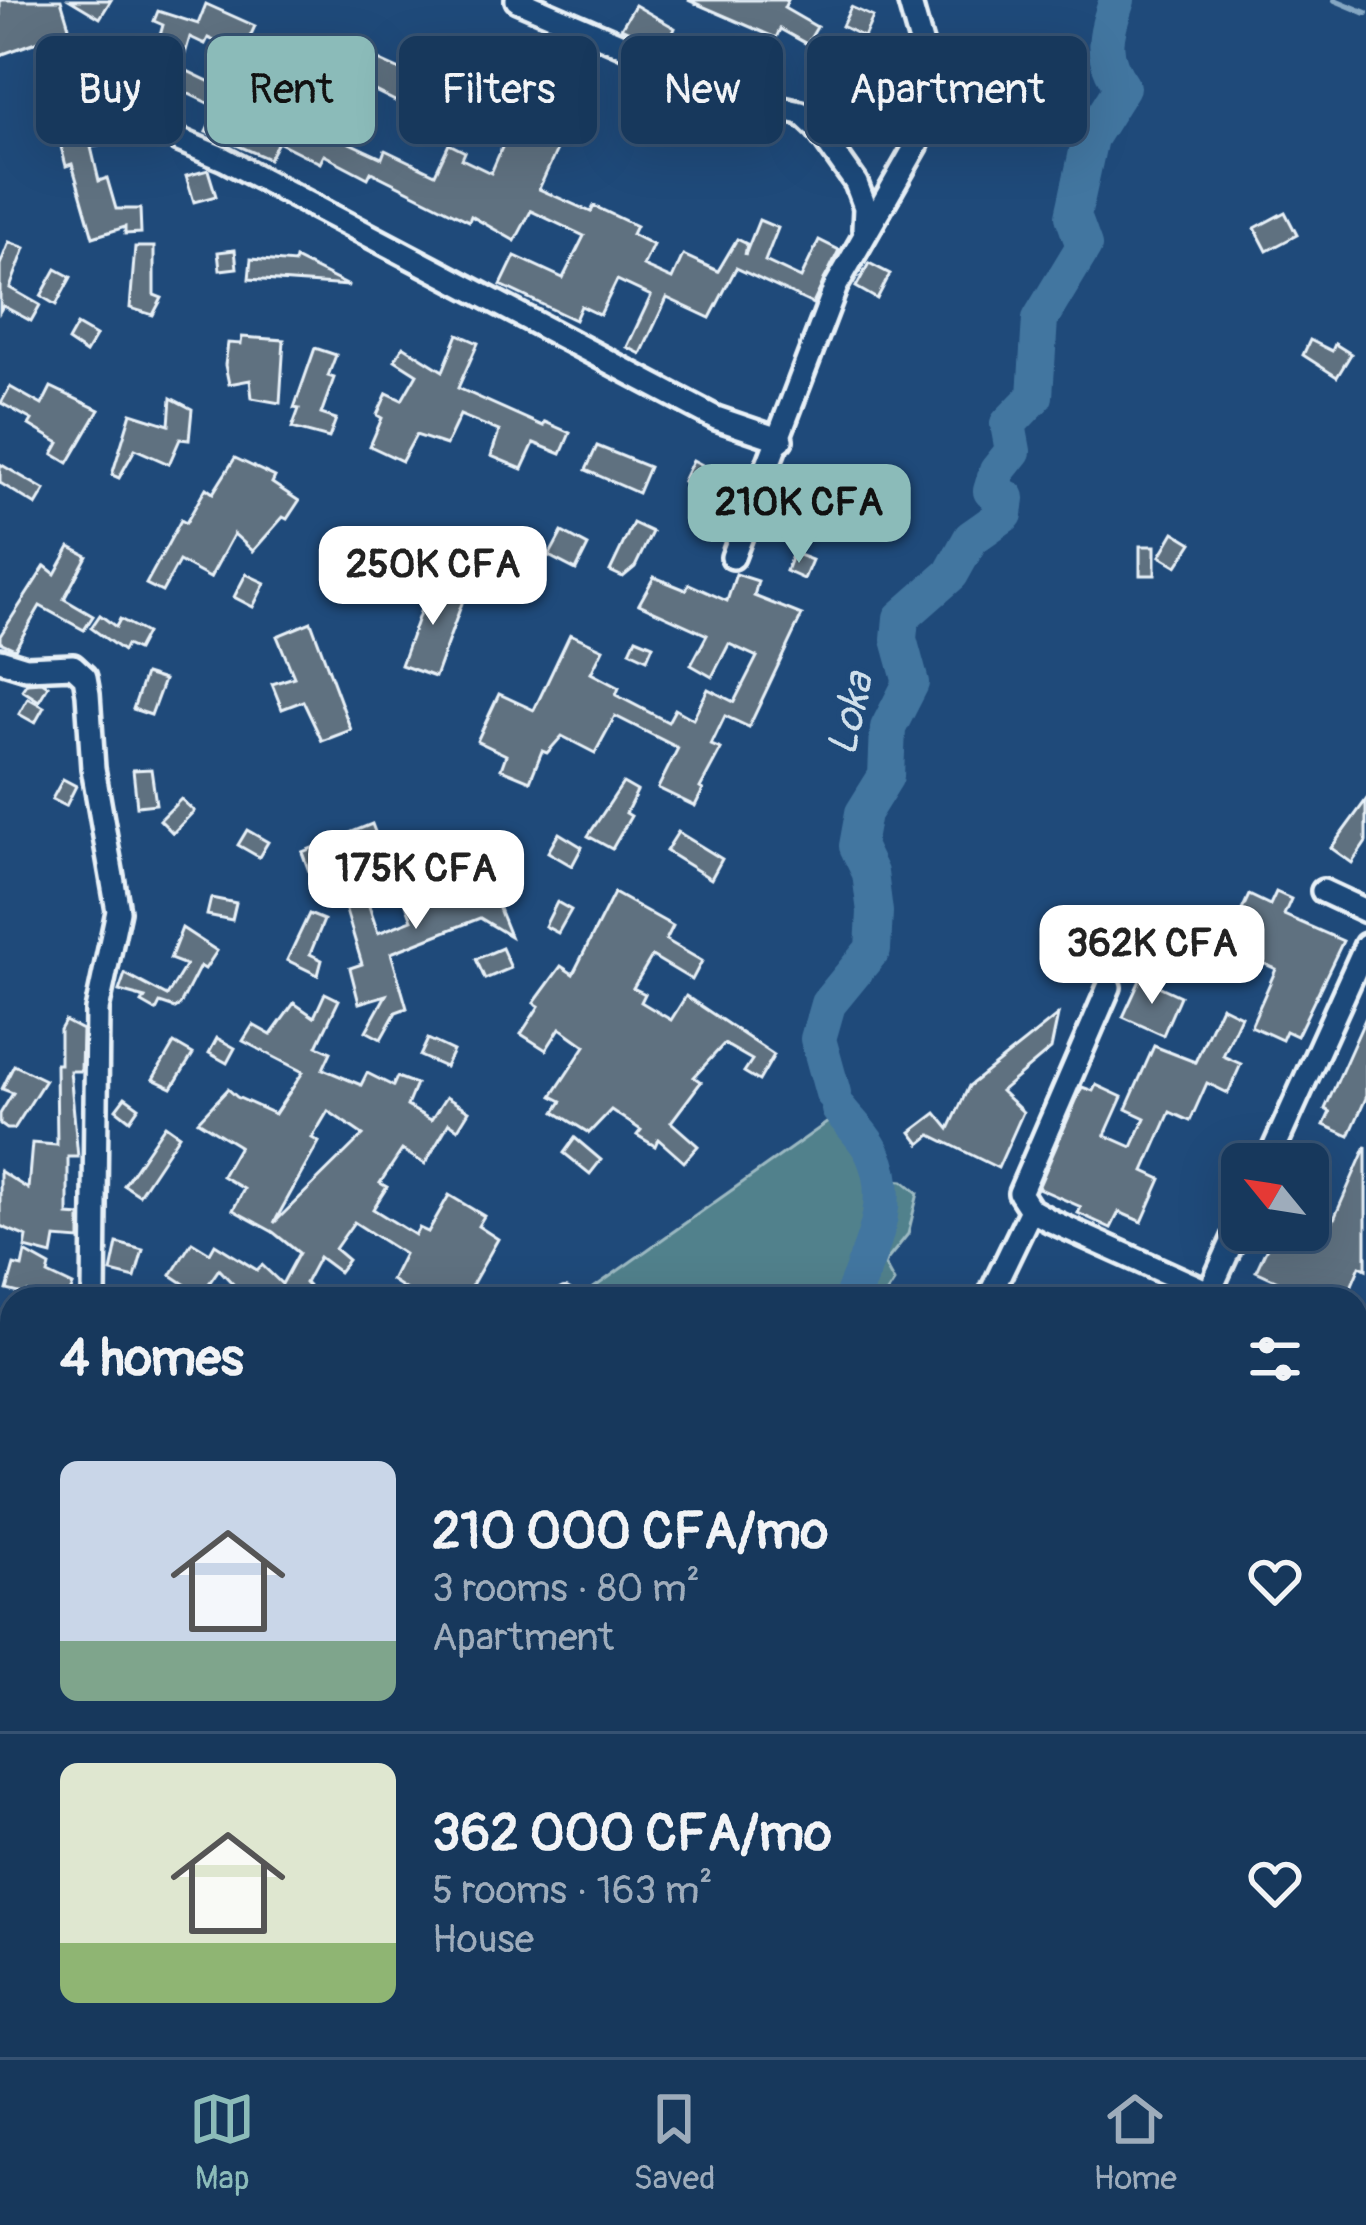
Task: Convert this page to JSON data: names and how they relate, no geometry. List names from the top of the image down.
{
  "water": ["Loka"],
  "north": "top left",
  "page": {
    "chip": [
      "Buy",
      "Rent",
      "Filters",
      "New",
      "Apartment"
    ],
    "price": [
      "210K CFA",
      "250K CFA",
      "175K CFA",
      "362K CFA"
    ],
    "heading": "4 homes",
    "list": [
      {
        "name": "210 000 CFA/mo",
        "note": "3 rooms · 80 m² · Apartment"
      },
      {
        "name": "362 000 CFA/mo",
        "note": "5 rooms · 163 m² · House"
      }
    ],
    "tabs": ["Map", "Saved", "Home"]
  }
}
